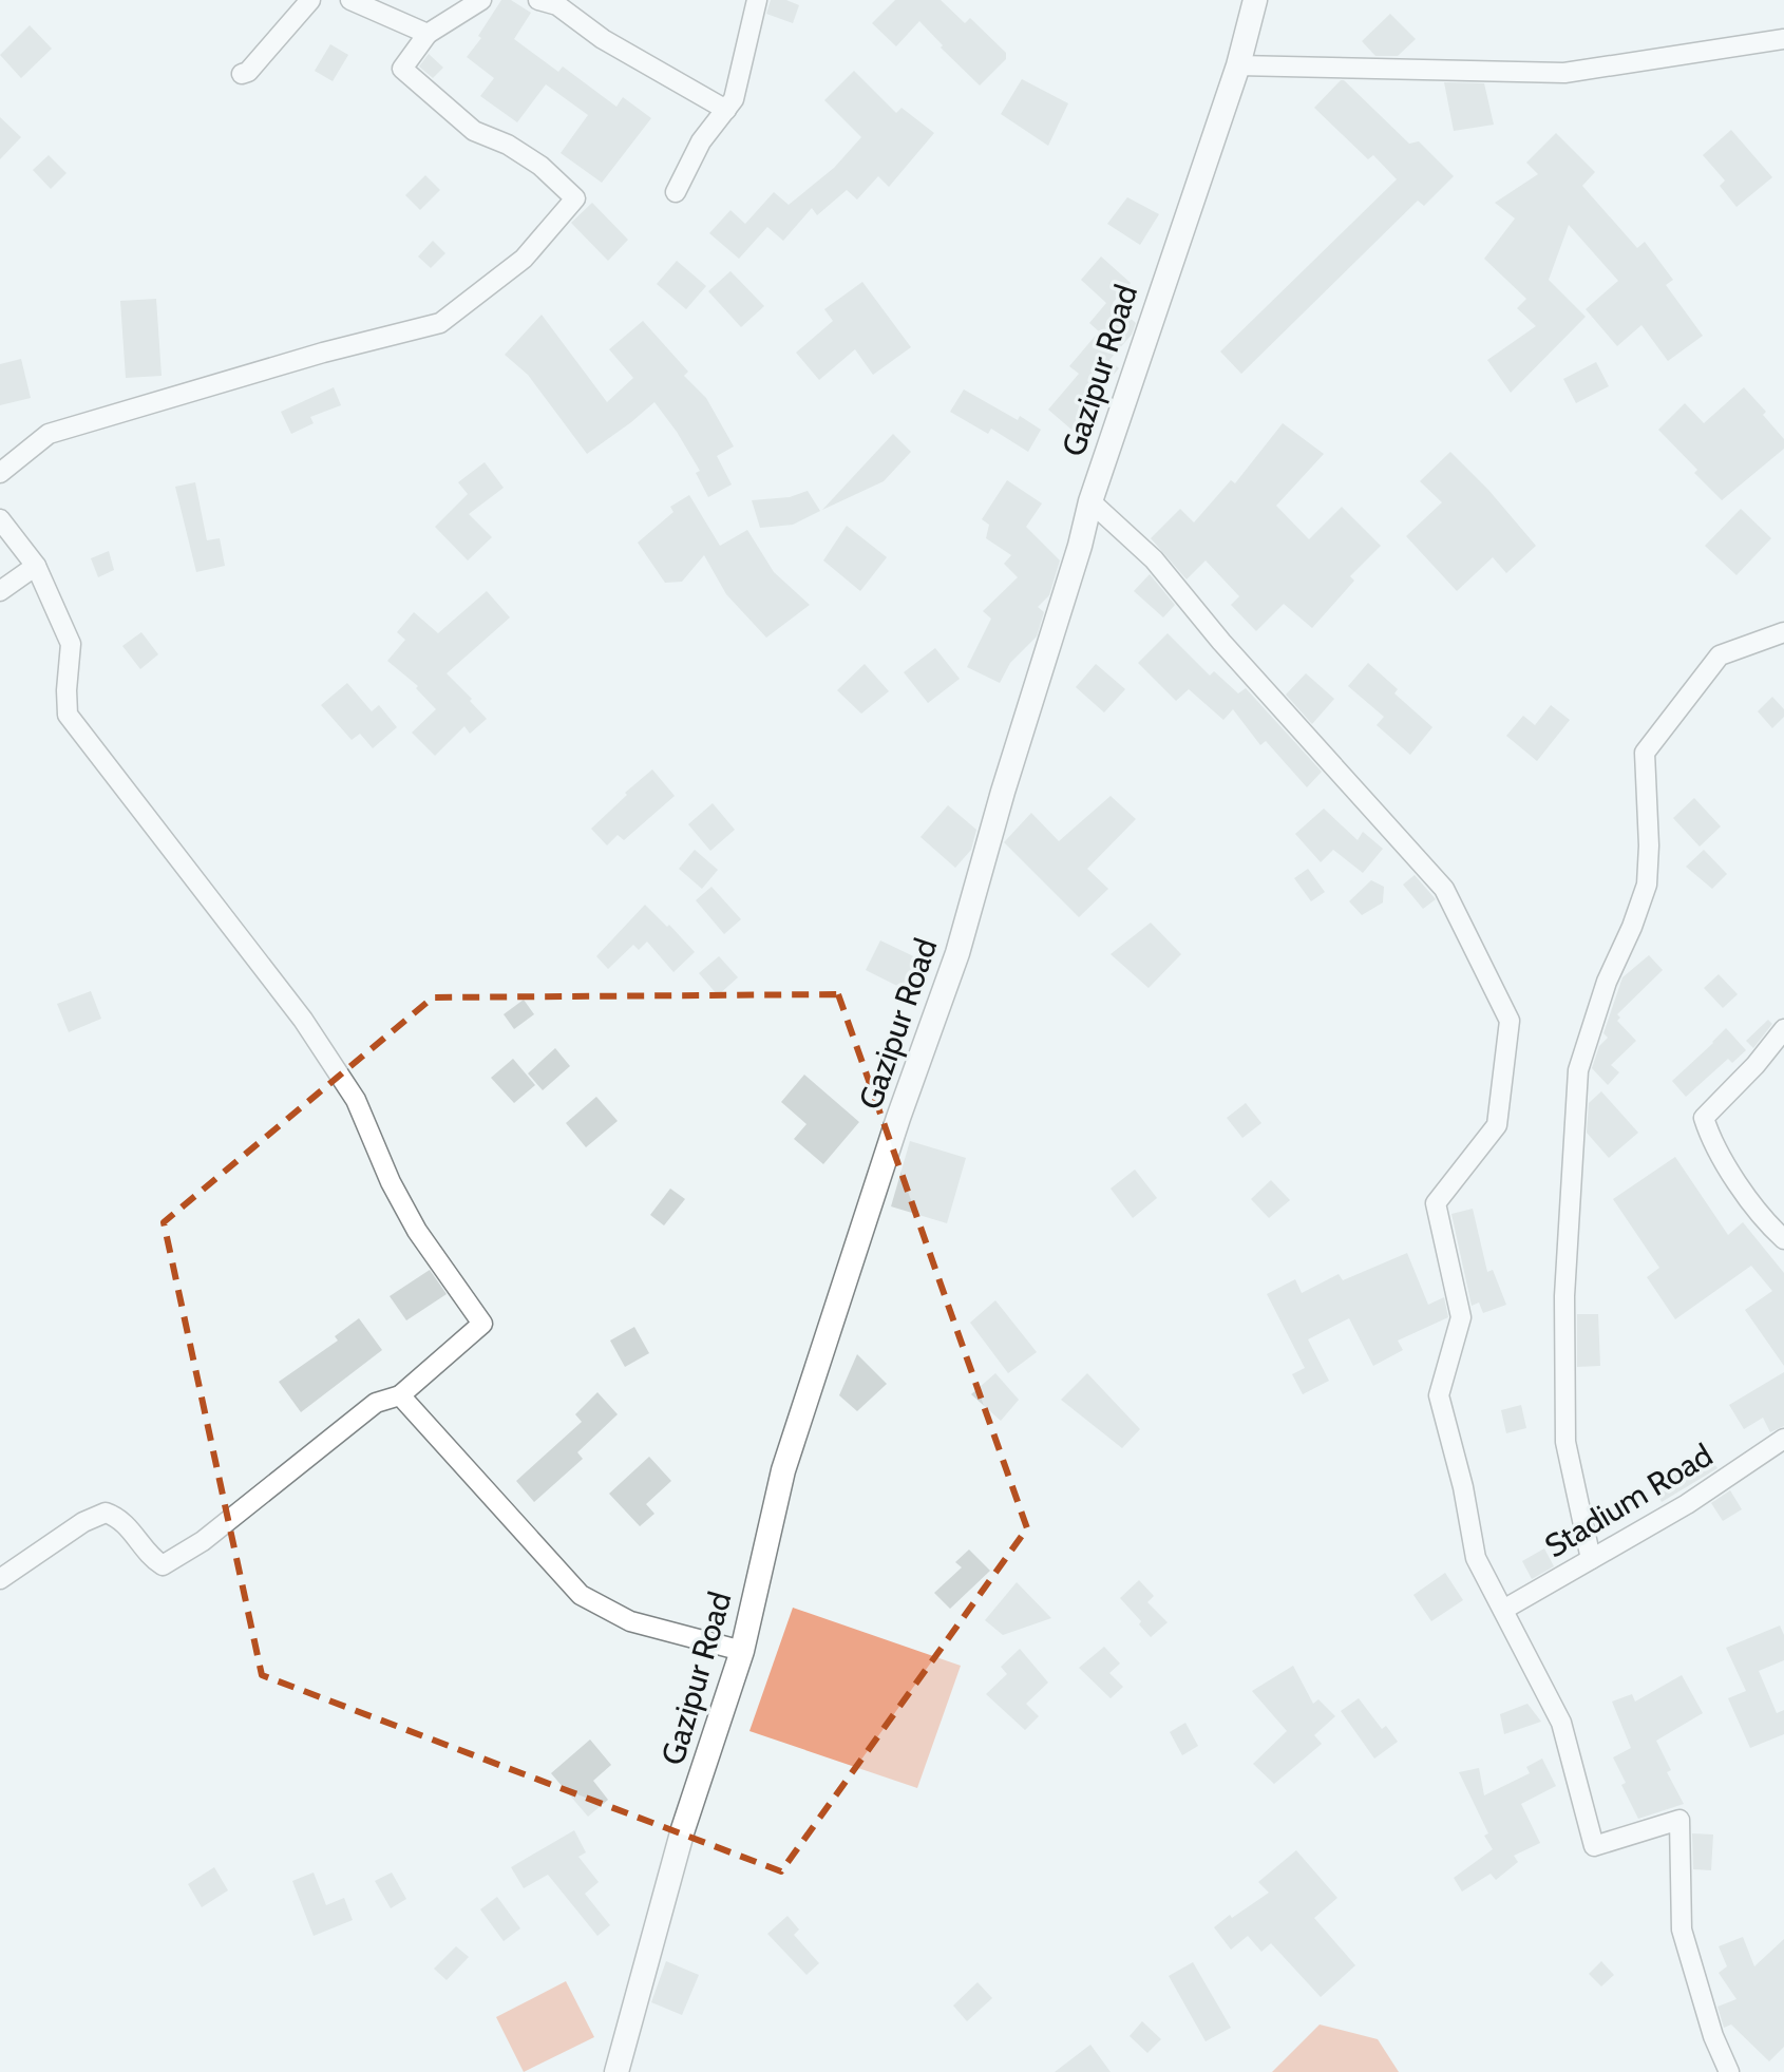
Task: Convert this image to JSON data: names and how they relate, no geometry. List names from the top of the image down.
{
  "streets": {
    "street": ["Gazipur Road", "Stadium Road"]
  }
}
